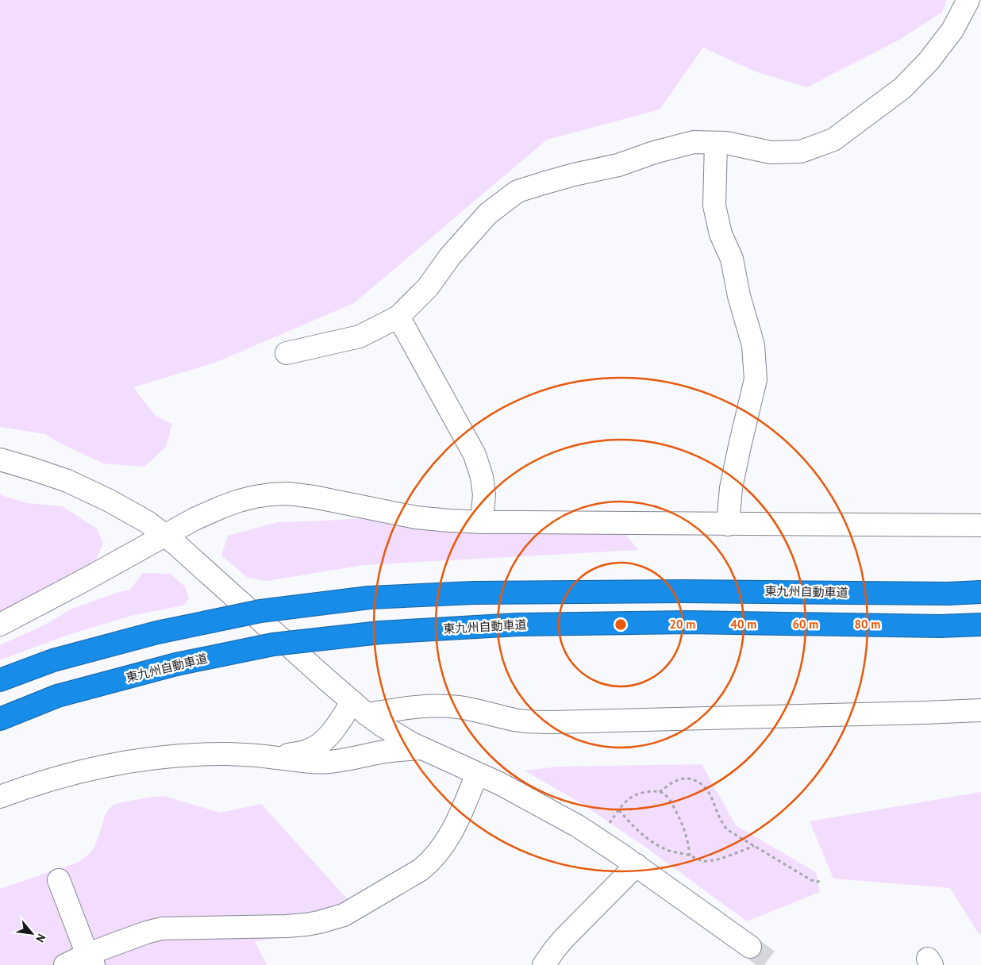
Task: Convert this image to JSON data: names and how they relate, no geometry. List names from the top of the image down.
{
  "streets": {
    "highway": ["東九州自動車道"]
  },
  "north": "bottom right",
  "rings": [
    "20 m",
    "40 m",
    "60 m",
    "80 m"
  ]
}
